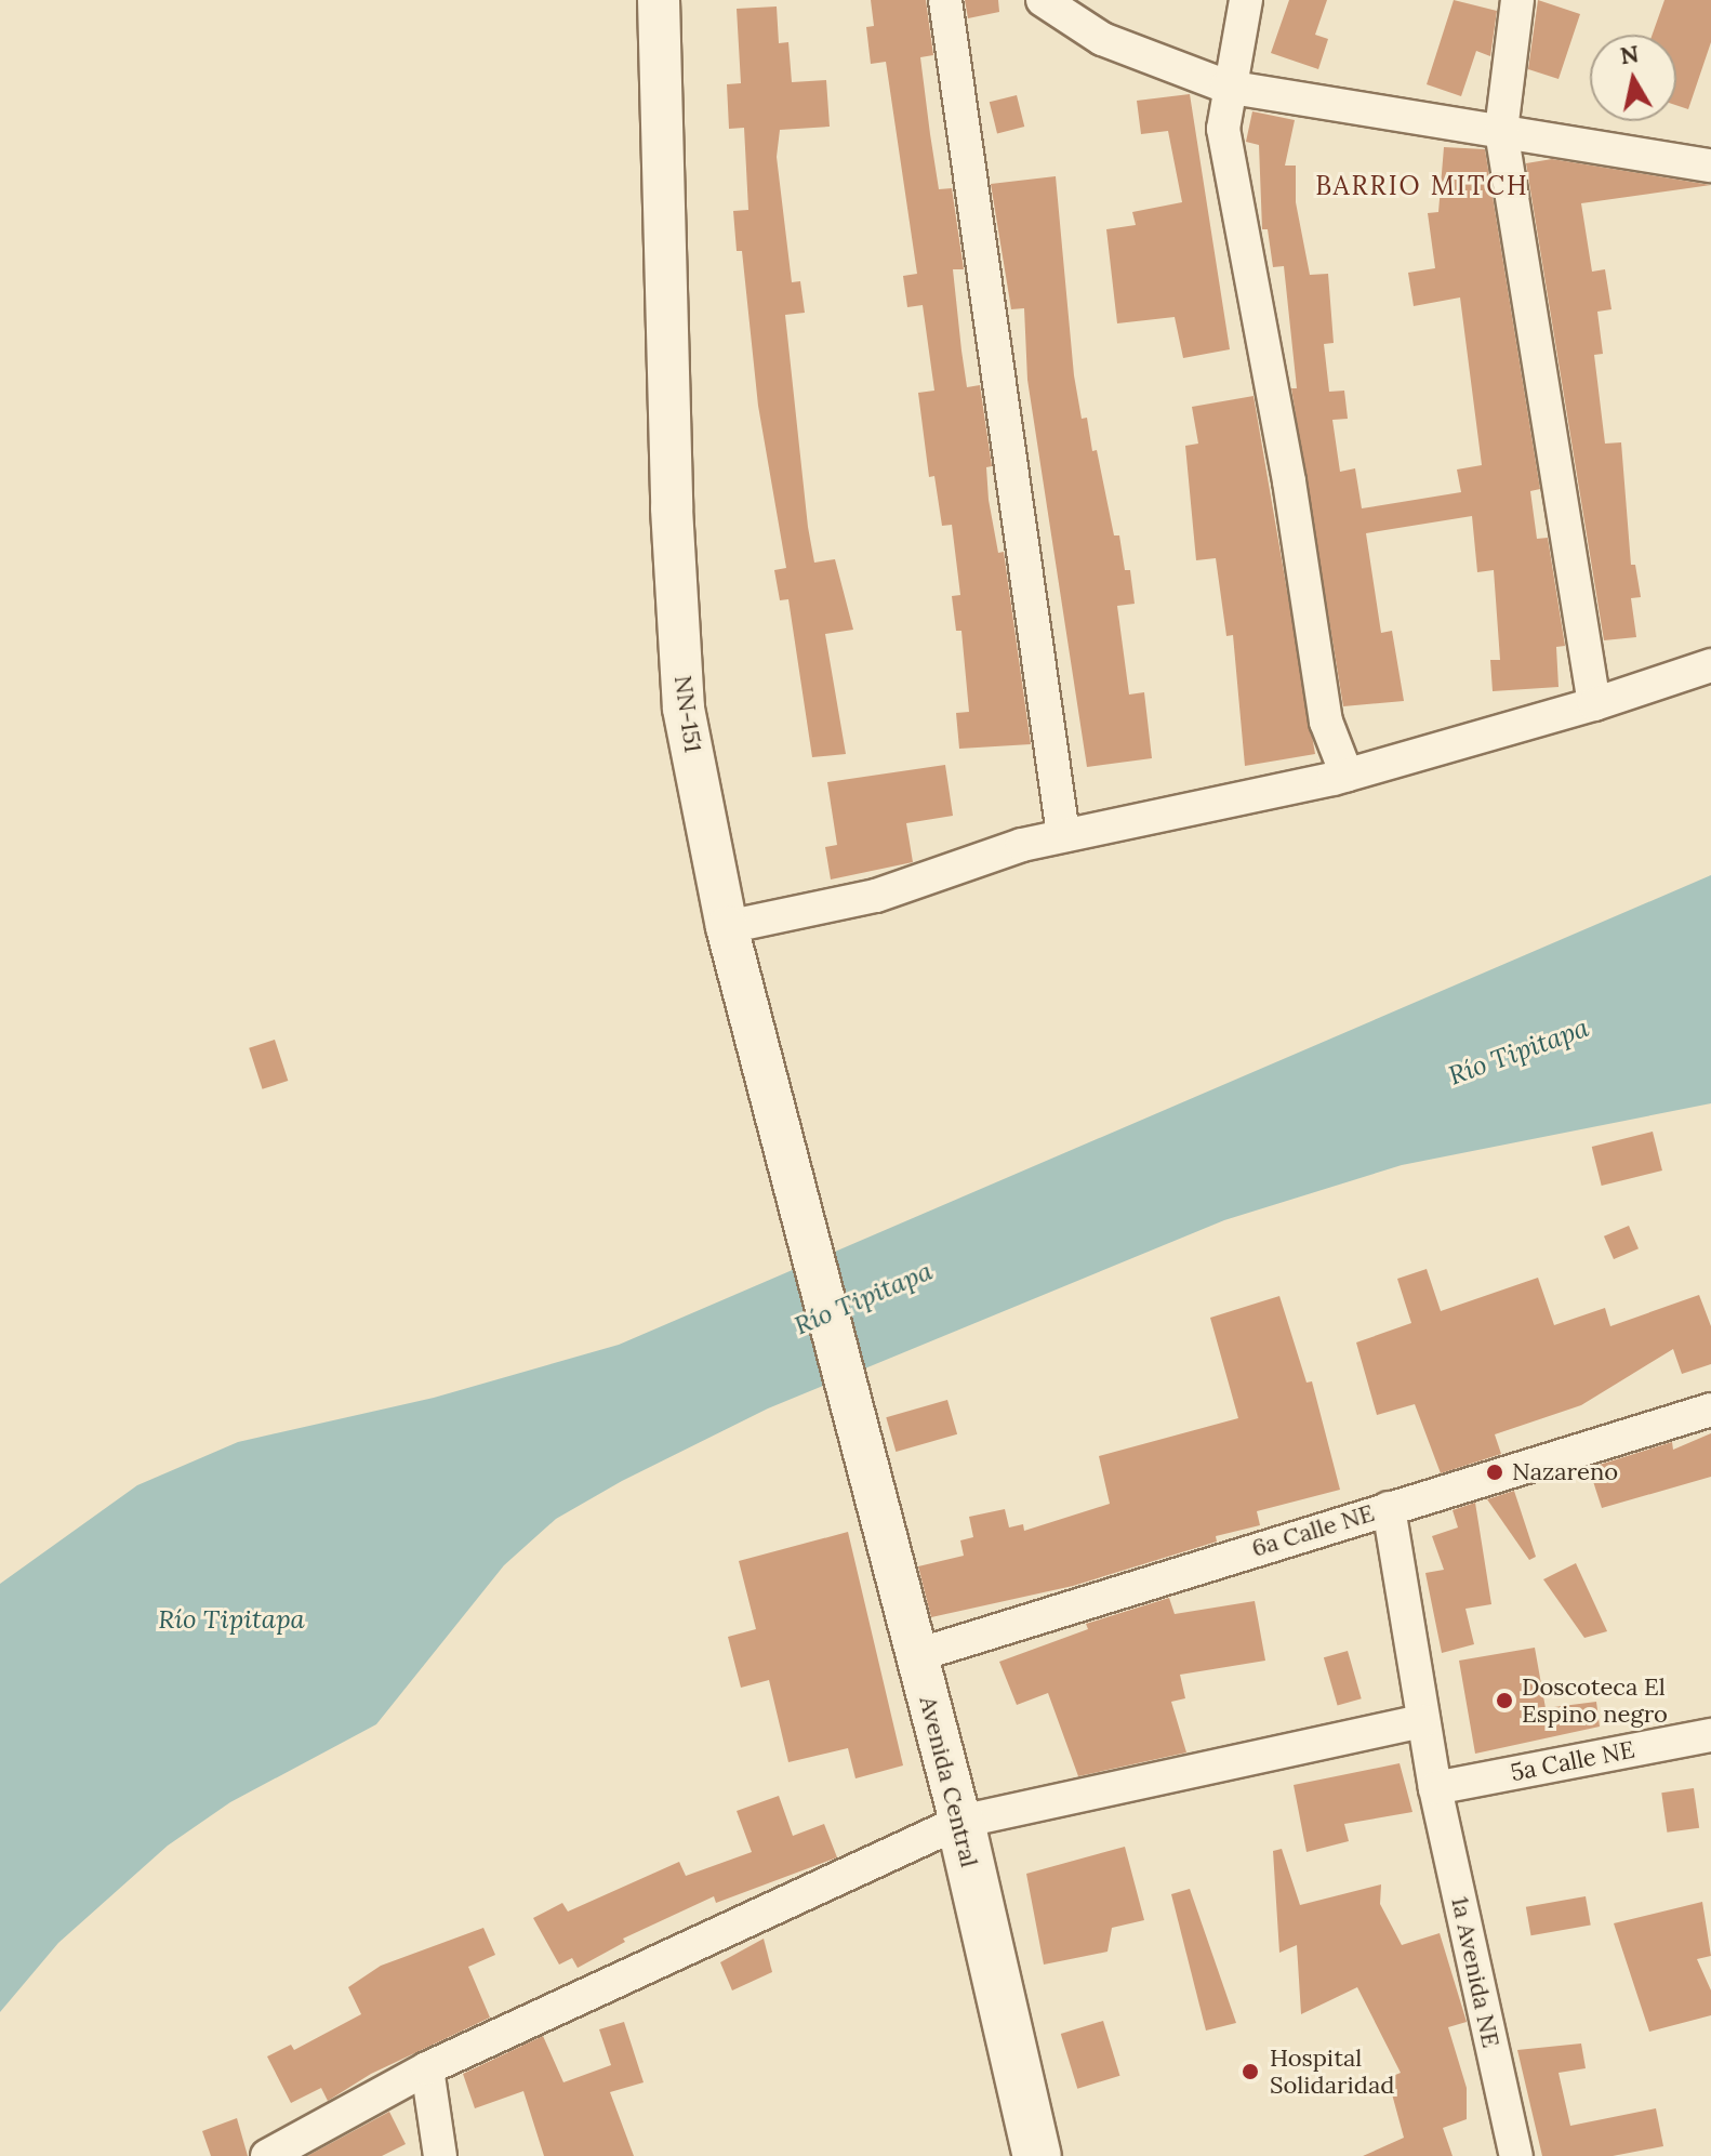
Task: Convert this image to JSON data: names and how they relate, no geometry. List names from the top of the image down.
{
  "streets": {
    "main road": ["NN-151", "Avenida Central"],
    "street": ["6a Calle NE", "5a Calle NE", "1a Avenida NE"]
  },
  "crossings": [
    ["NN-151", "Avenida Central"],
    ["6a Calle NE", "Avenida Central"],
    ["6a Calle NE", "1a Avenida NE"],
    ["5a Calle NE", "1a Avenida NE"]
  ],
  "districts": ["BARRIO MITCH"],
  "water": ["Río Tipitapa"],
  "places": ["Nazareno", "Doscoteca El Espino negro", "Hospital Solidaridad"],
  "north": "top"
}
